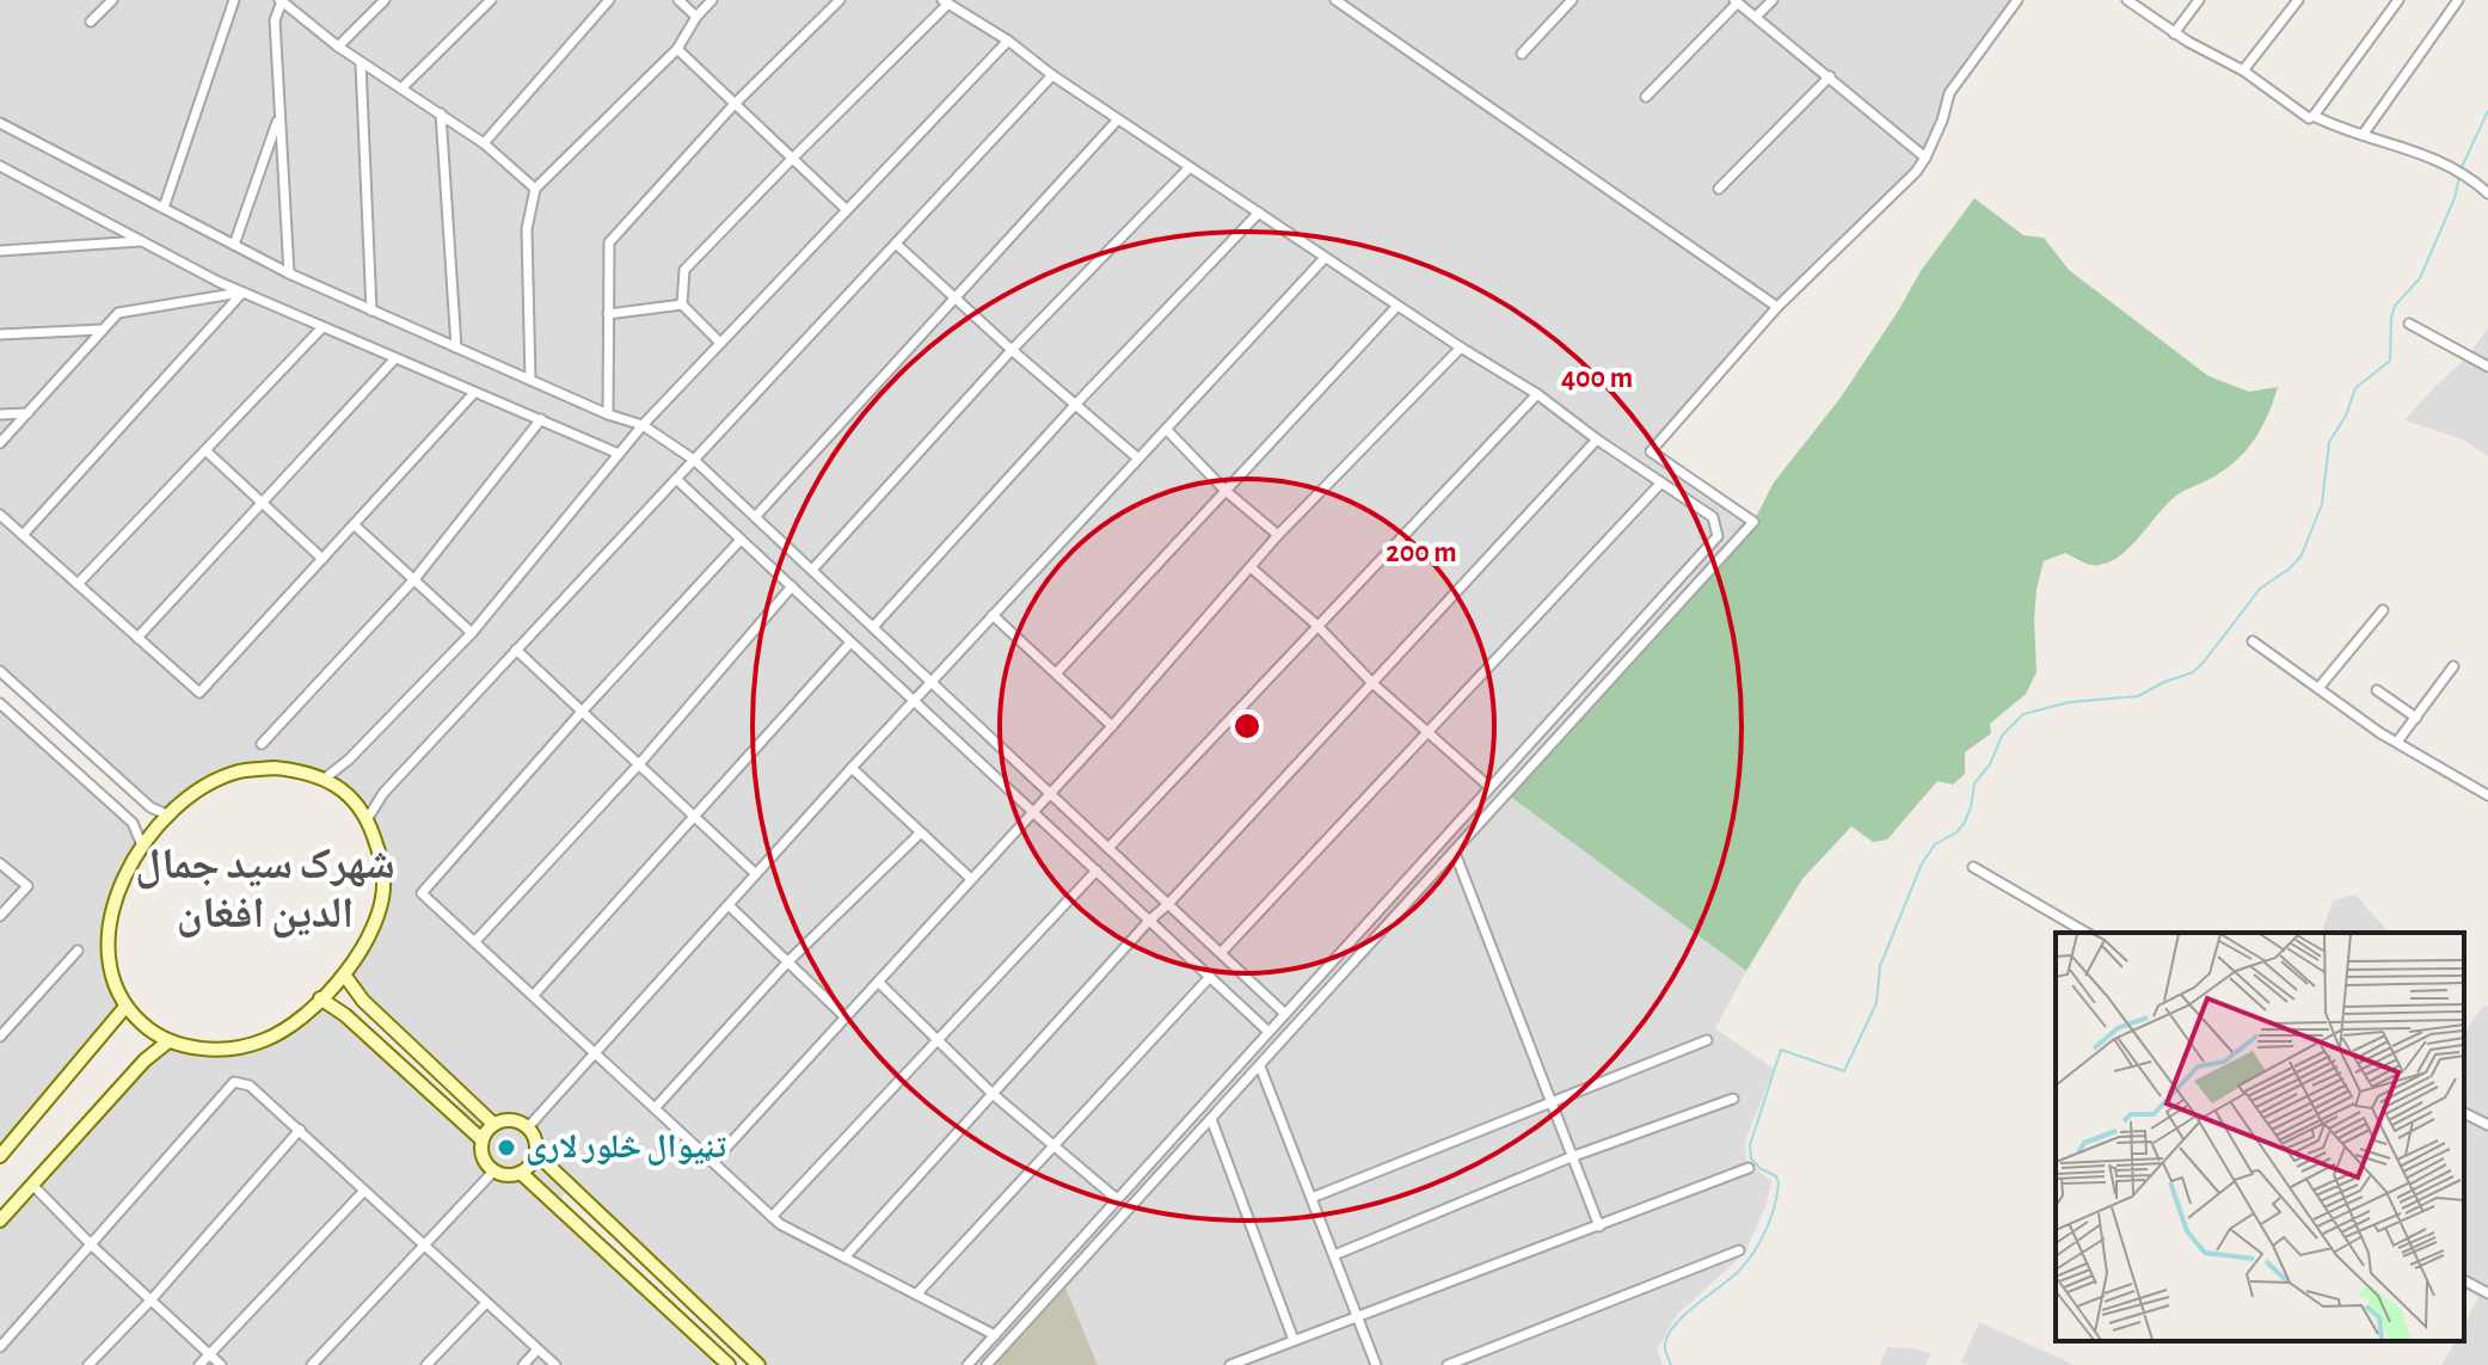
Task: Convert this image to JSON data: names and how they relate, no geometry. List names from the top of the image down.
{
  "districts": ["شهرک سید جمال الدین افغان"],
  "places": ["تڼیوال څلور لاری"],
  "rings": ["400 m", "200 m"]
}
